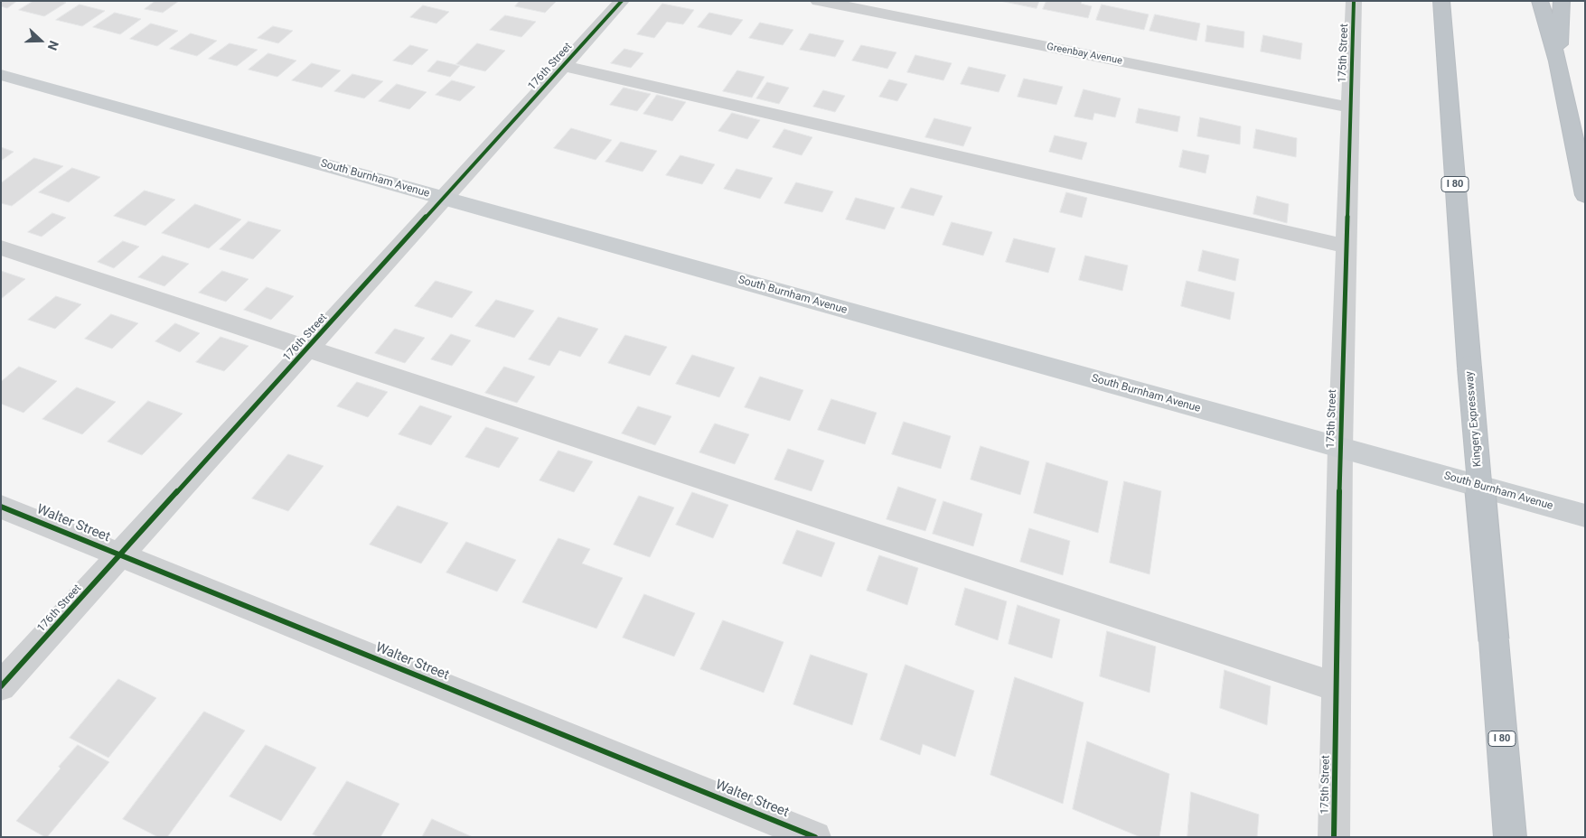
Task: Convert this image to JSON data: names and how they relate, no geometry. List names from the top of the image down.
{
  "streets": {
    "highway": ["I 80", "Kingery Expressway"],
    "main road": ["South Burnham Avenue"],
    "street": [
      "175th Street",
      "Greenbay Avenue",
      "176th Street",
      "Walter Street"
    ]
  },
  "crossings": [
    ["175th Street", "Greenbay Avenue"],
    ["175th Street", "South Burnham Avenue"],
    ["176th Street", "South Burnham Avenue"],
    ["176th Street", "Walter Street"]
  ],
  "north": "right"
}
